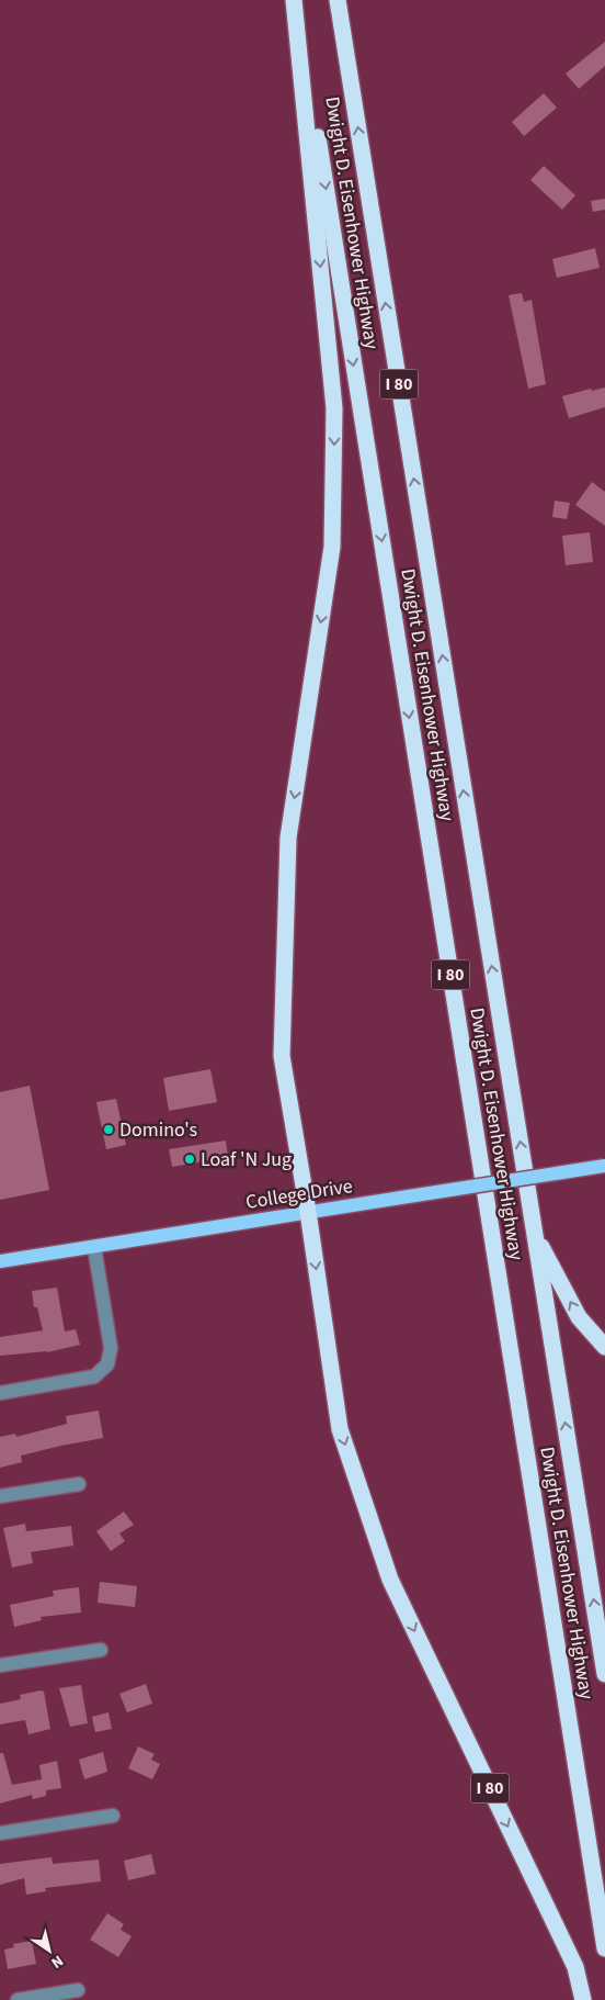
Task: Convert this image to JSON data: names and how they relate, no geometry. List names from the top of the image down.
{
  "streets": {
    "highway": ["Dwight D. Eisenhower Highway", "I 80"],
    "main road": ["College Drive"]
  },
  "crossings": [
    ["Dwight D. Eisenhower Highway", "I 80"],
    ["I 80", "College Drive"]
  ],
  "places": ["Domino's", "Loaf 'N Jug"],
  "north": "bottom right"
}
